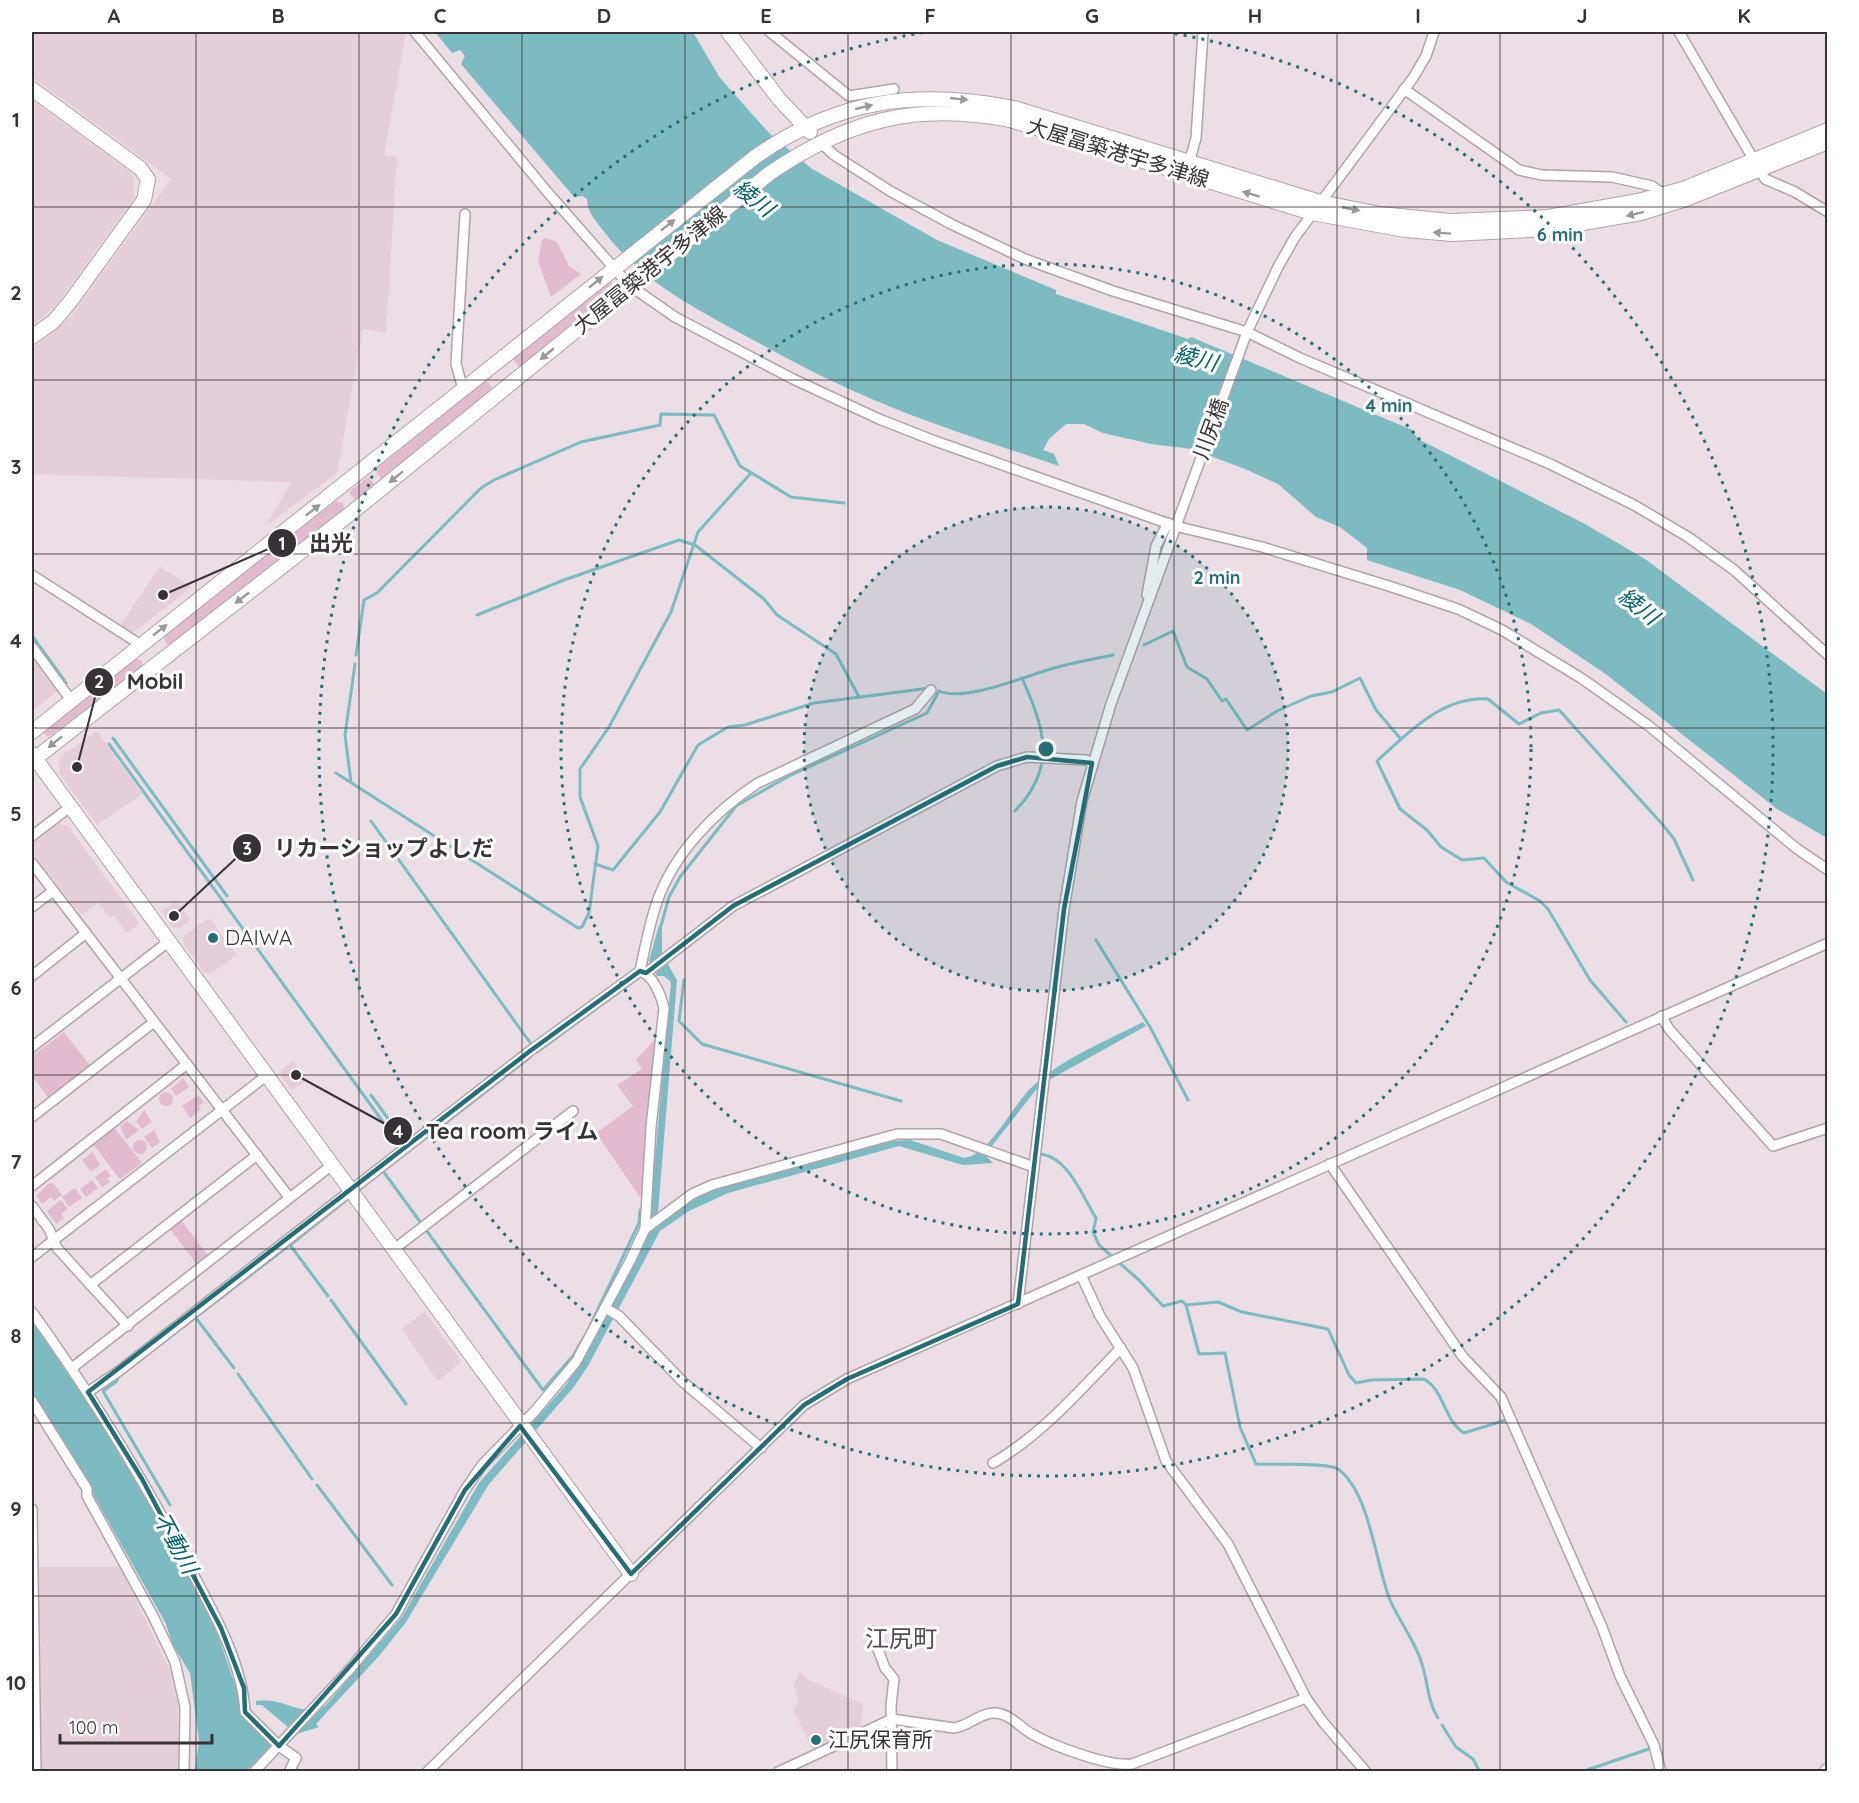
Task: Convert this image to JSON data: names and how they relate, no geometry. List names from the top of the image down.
{
  "streets": {
    "main road": ["大屋冨築港宇多津線"],
    "street": ["川尻橋"]
  },
  "crossings": [
    ["大屋冨築港宇多津線", "川尻橋"]
  ],
  "districts": ["江尻町"],
  "water": ["綾川", "不動川"],
  "places": [
    "出光",
    "Mobil",
    "リカーショップよしだ",
    "DAIWA",
    "Tea room ライム",
    "江尻保育所"
  ],
  "scale_bar": "100 m",
  "grid": {
    "columns": [
      "A",
      "B",
      "C",
      "D",
      "E",
      "F",
      "G",
      "H",
      "I",
      "J",
      "K"
    ],
    "rows": [
      "1",
      "2",
      "3",
      "4",
      "5",
      "6",
      "7",
      "8",
      "9",
      "10"
    ]
  },
  "rings": ["6 min", "4 min", "2 min"]
}
